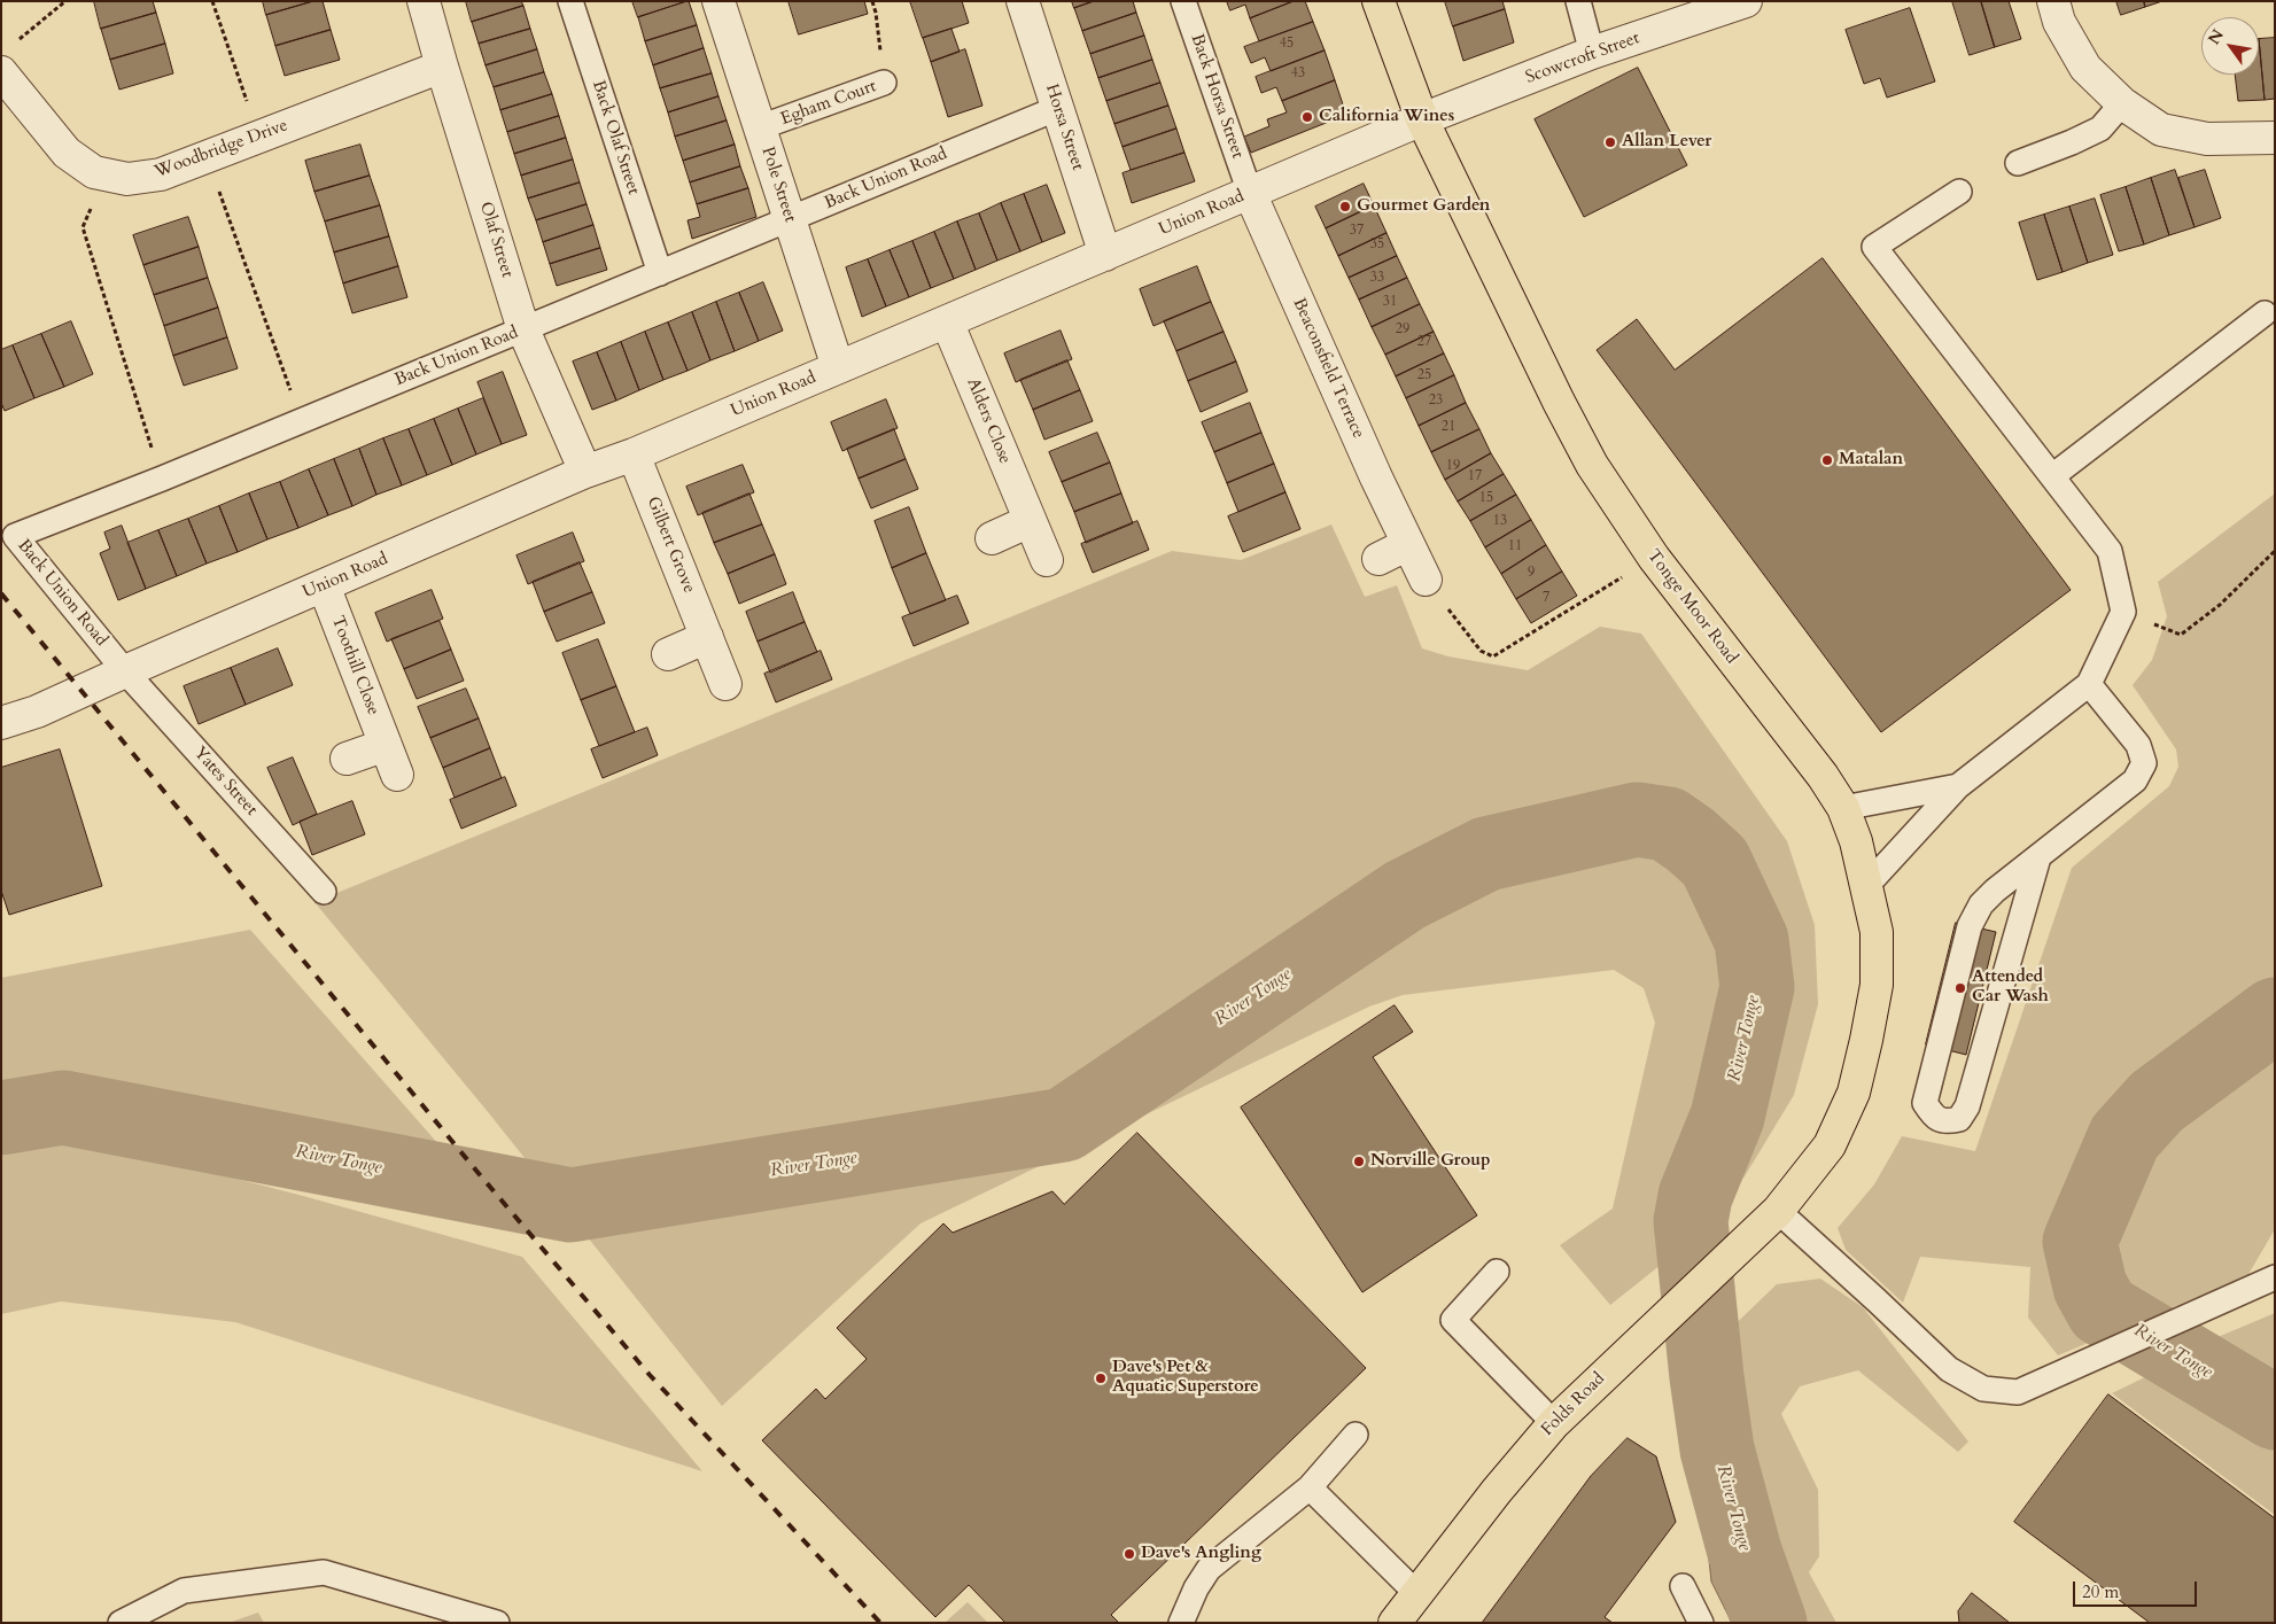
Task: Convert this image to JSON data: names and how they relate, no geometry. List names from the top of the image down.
{
  "streets": {
    "main road": ["Tonge Moor Road", "Folds Road"],
    "street": [
      "Scowcroft Street",
      "Horsa Street",
      "Woodbridge Drive",
      "Pole Street",
      "Union Road",
      "Olaf Street",
      "Beaconsfield Terrace",
      "Alders Close",
      "Gilbert Grove",
      "Toothill Close"
    ],
    "lane": [
      "Back Horsa Street",
      "Egham Court",
      "Back Olaf Street",
      "Back Union Road",
      "Yates Street"
    ]
  },
  "crossings": [
    ["Scowcroft Street", "Union Road"],
    ["Scowcroft Street", "Tonge Moor Road"],
    ["Back Horsa Street", "Union Road"],
    ["Back Horsa Street", "Beaconsfield Terrace"],
    ["Egham Court", "Pole Street"],
    ["Horsa Street", "Back Union Road"],
    ["Horsa Street", "Union Road"],
    ["Back Olaf Street", "Back Union Road"],
    ["Woodbridge Drive", "Olaf Street"],
    ["Back Union Road", "Pole Street"],
    ["Back Union Road", "Union Road"],
    ["Back Union Road", "Olaf Street"],
    ["Back Union Road", "Yates Street"],
    ["Pole Street", "Union Road"],
    ["Union Road", "Olaf Street"],
    ["Union Road", "Beaconsfield Terrace"],
    ["Union Road", "Alders Close"],
    ["Union Road", "Gilbert Grove"],
    ["Union Road", "Tonge Moor Road"],
    ["Union Road", "Toothill Close"],
    ["Union Road", "Yates Street"],
    ["Tonge Moor Road", "Folds Road"]
  ],
  "water": ["River Tonge"],
  "places": [
    "California Wines",
    "Allan Lever",
    "Gourmet Garden",
    "Matalan",
    "Attended Car Wash",
    "Norville Group",
    "Dave's Pet & Aquatic Superstore",
    "Dave's Angling"
  ],
  "house_numbers": [
    "45",
    "43",
    "37",
    "35",
    "33",
    "31",
    "29",
    "27",
    "25",
    "23",
    "21",
    "19",
    "17",
    "15",
    "13",
    "11",
    "9",
    "7"
  ],
  "scale_bar": "20 m",
  "north": "top left"
}
